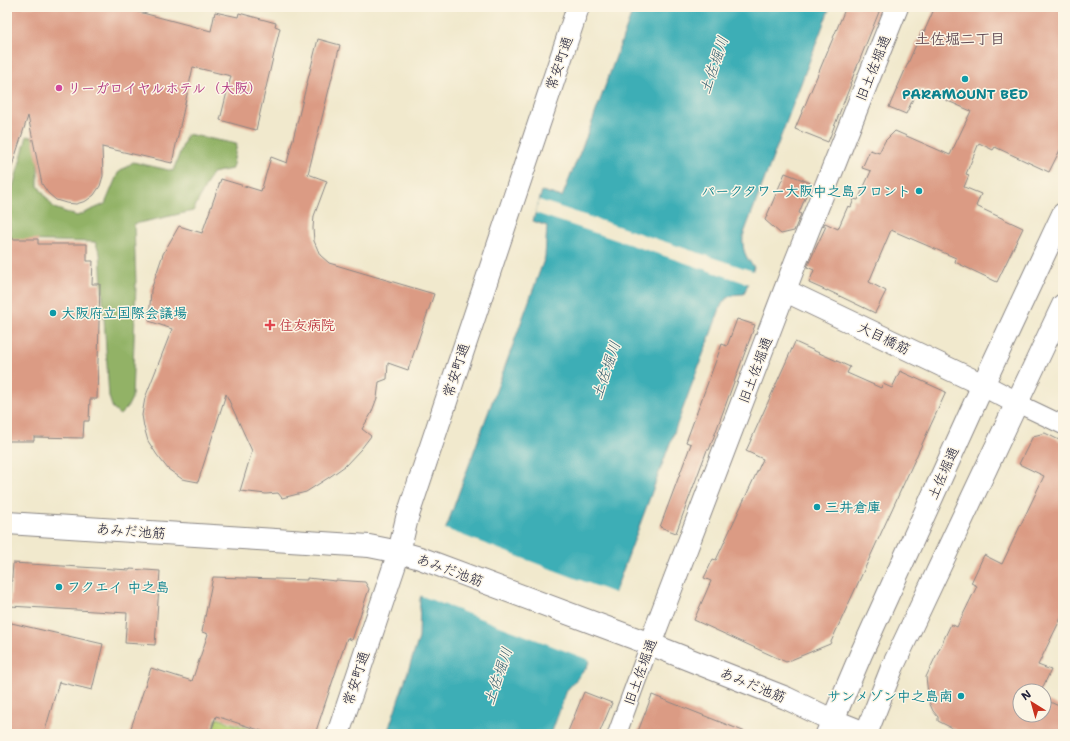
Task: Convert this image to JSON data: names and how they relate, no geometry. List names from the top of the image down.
{
  "streets": {
    "street": [
      "常安町通",
      "旧土佐堀通",
      "大目橋筋",
      "土佐堀通",
      "あみだ池筋"
    ]
  },
  "crossings": [
    ["常安町通", "あみだ池筋"],
    ["旧土佐堀通", "大目橋筋"],
    ["旧土佐堀通", "あみだ池筋"],
    ["大目橋筋", "土佐堀通"],
    ["土佐堀通", "あみだ池筋"]
  ],
  "districts": ["土佐堀二丁目"],
  "water": ["土佐堀川"],
  "places": {
    "other": [
      "PARAMOUNT BED",
      "リーガロイヤルホテル（大阪）",
      "パークタワー大阪中之島フロント",
      "大阪府立国際会議場",
      "三井倉庫",
      "フクエイ 中之島",
      "サンメゾン中之島南"
    ],
    "health": ["住友病院"]
  },
  "north": "top left"
}
